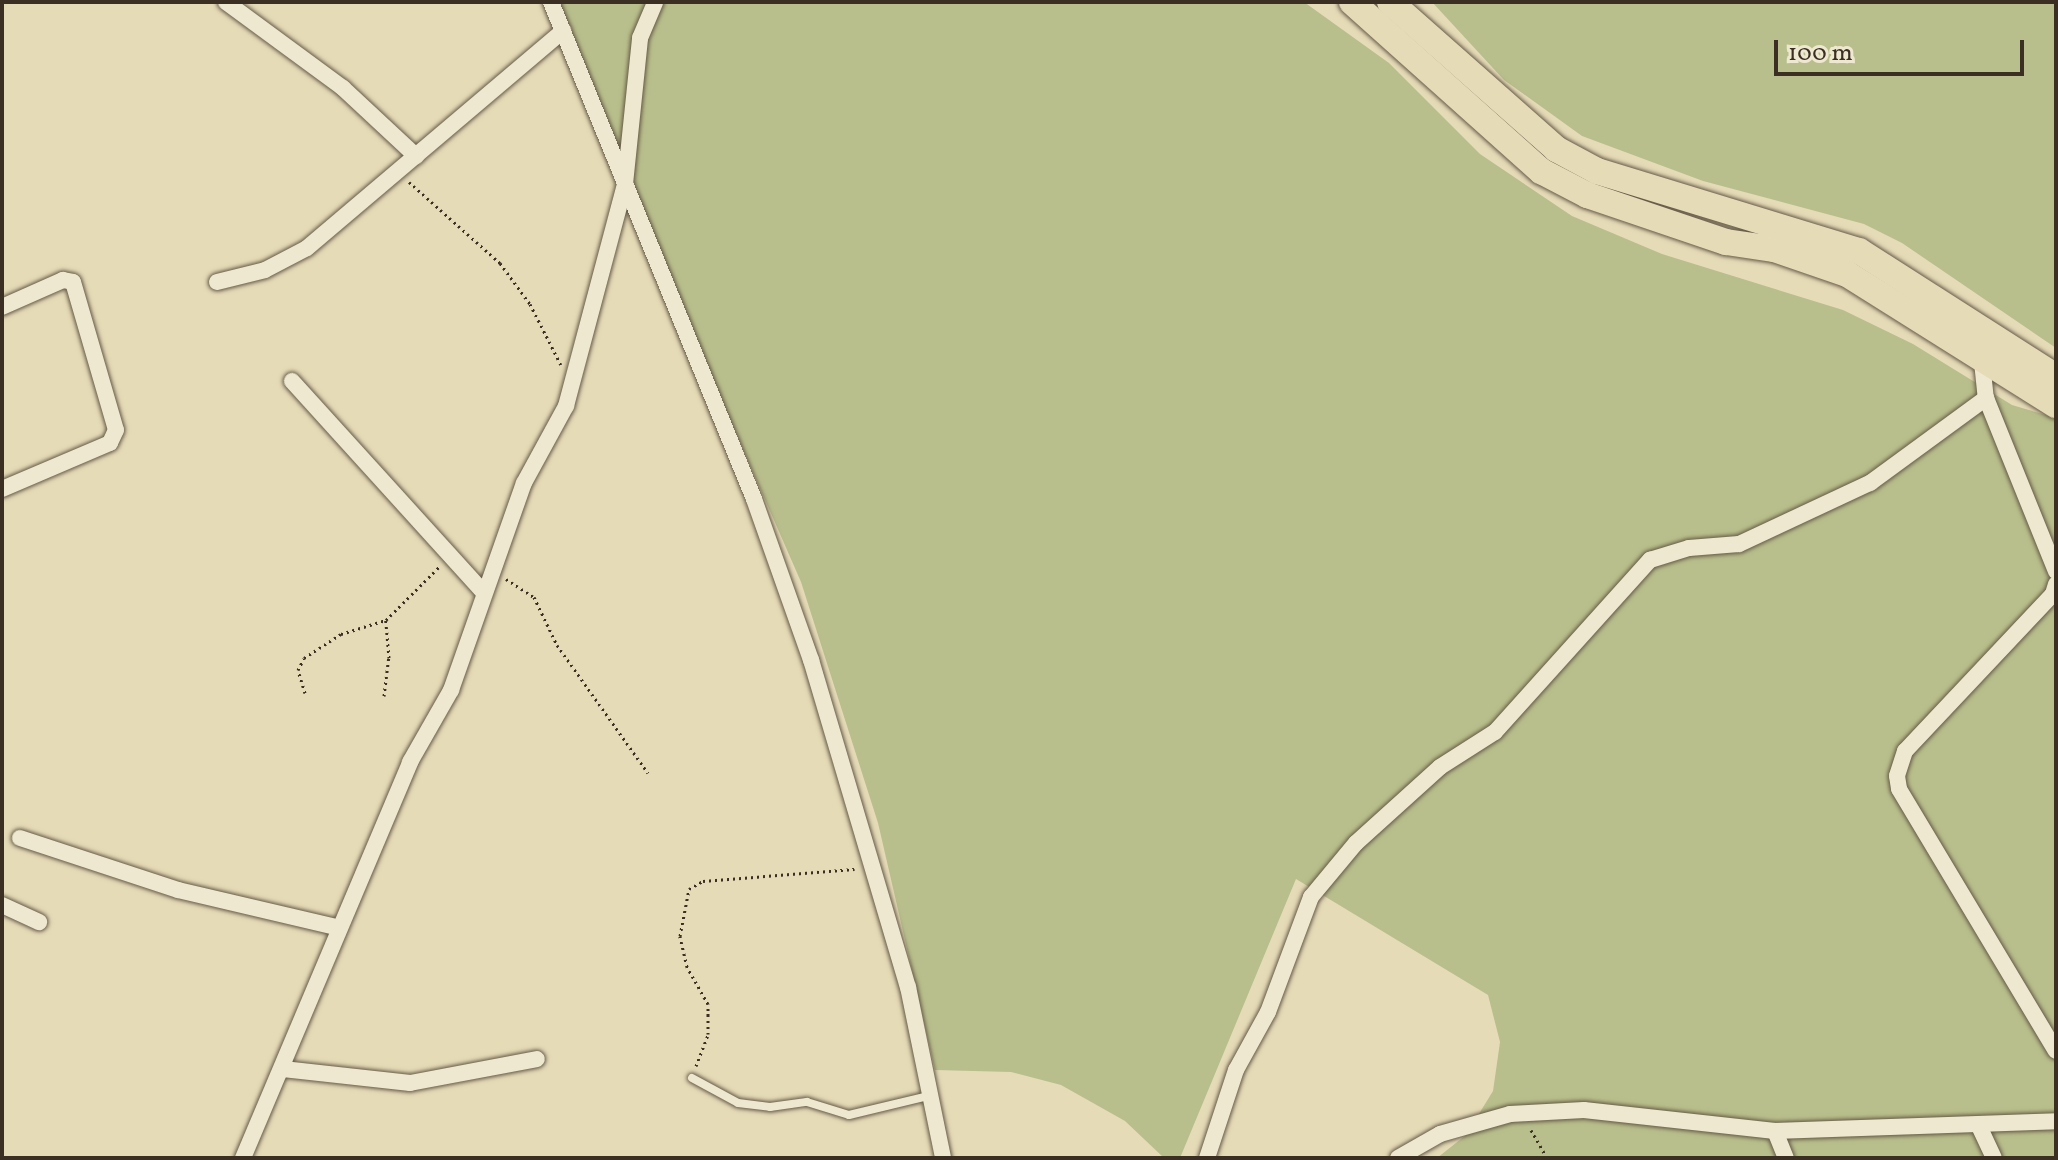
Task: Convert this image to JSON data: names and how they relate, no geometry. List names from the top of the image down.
{
  "scale_bar": "100 m"
}
